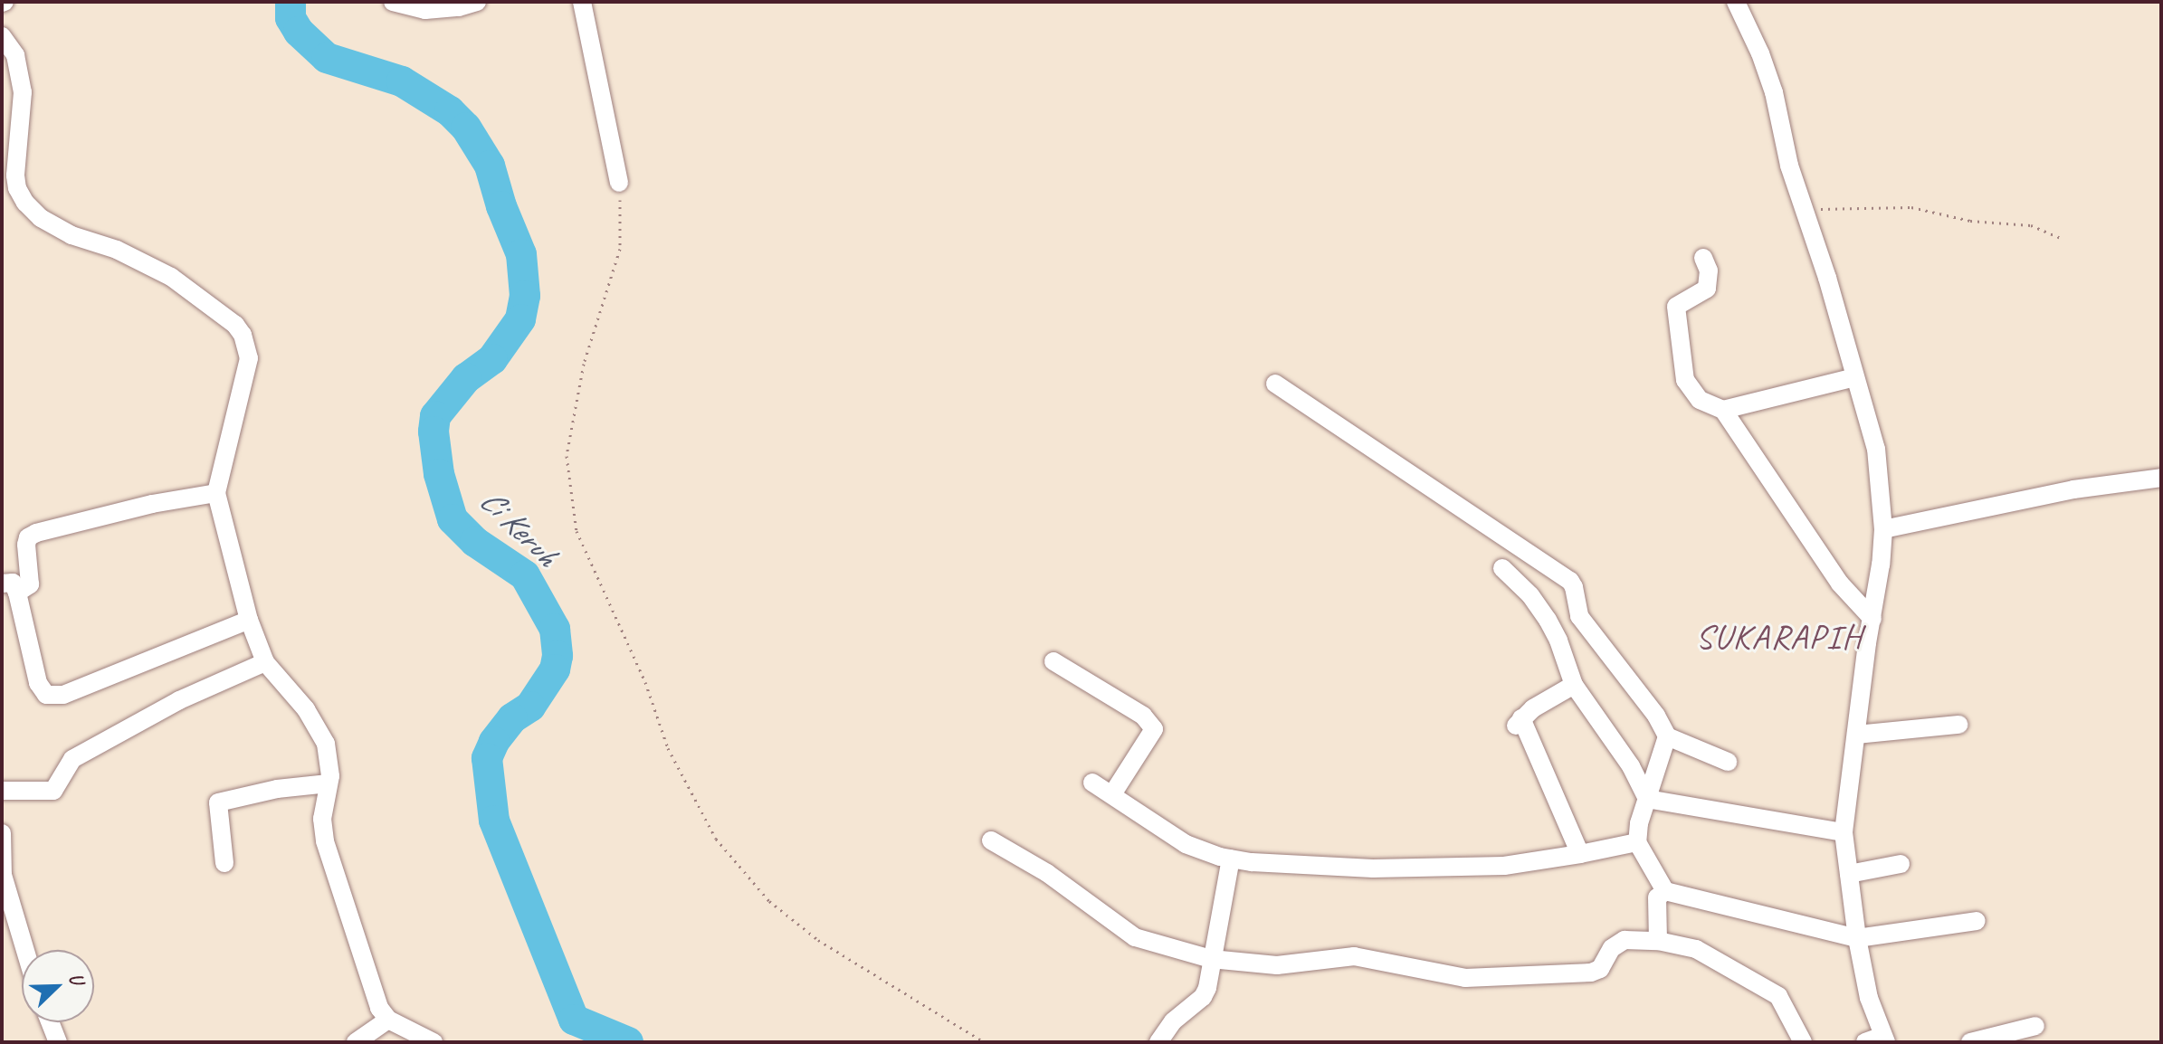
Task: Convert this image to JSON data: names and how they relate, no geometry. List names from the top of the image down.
{
  "districts": ["SUKARAPIH"],
  "water": ["Ci Keruh"],
  "north": "top right"
}
